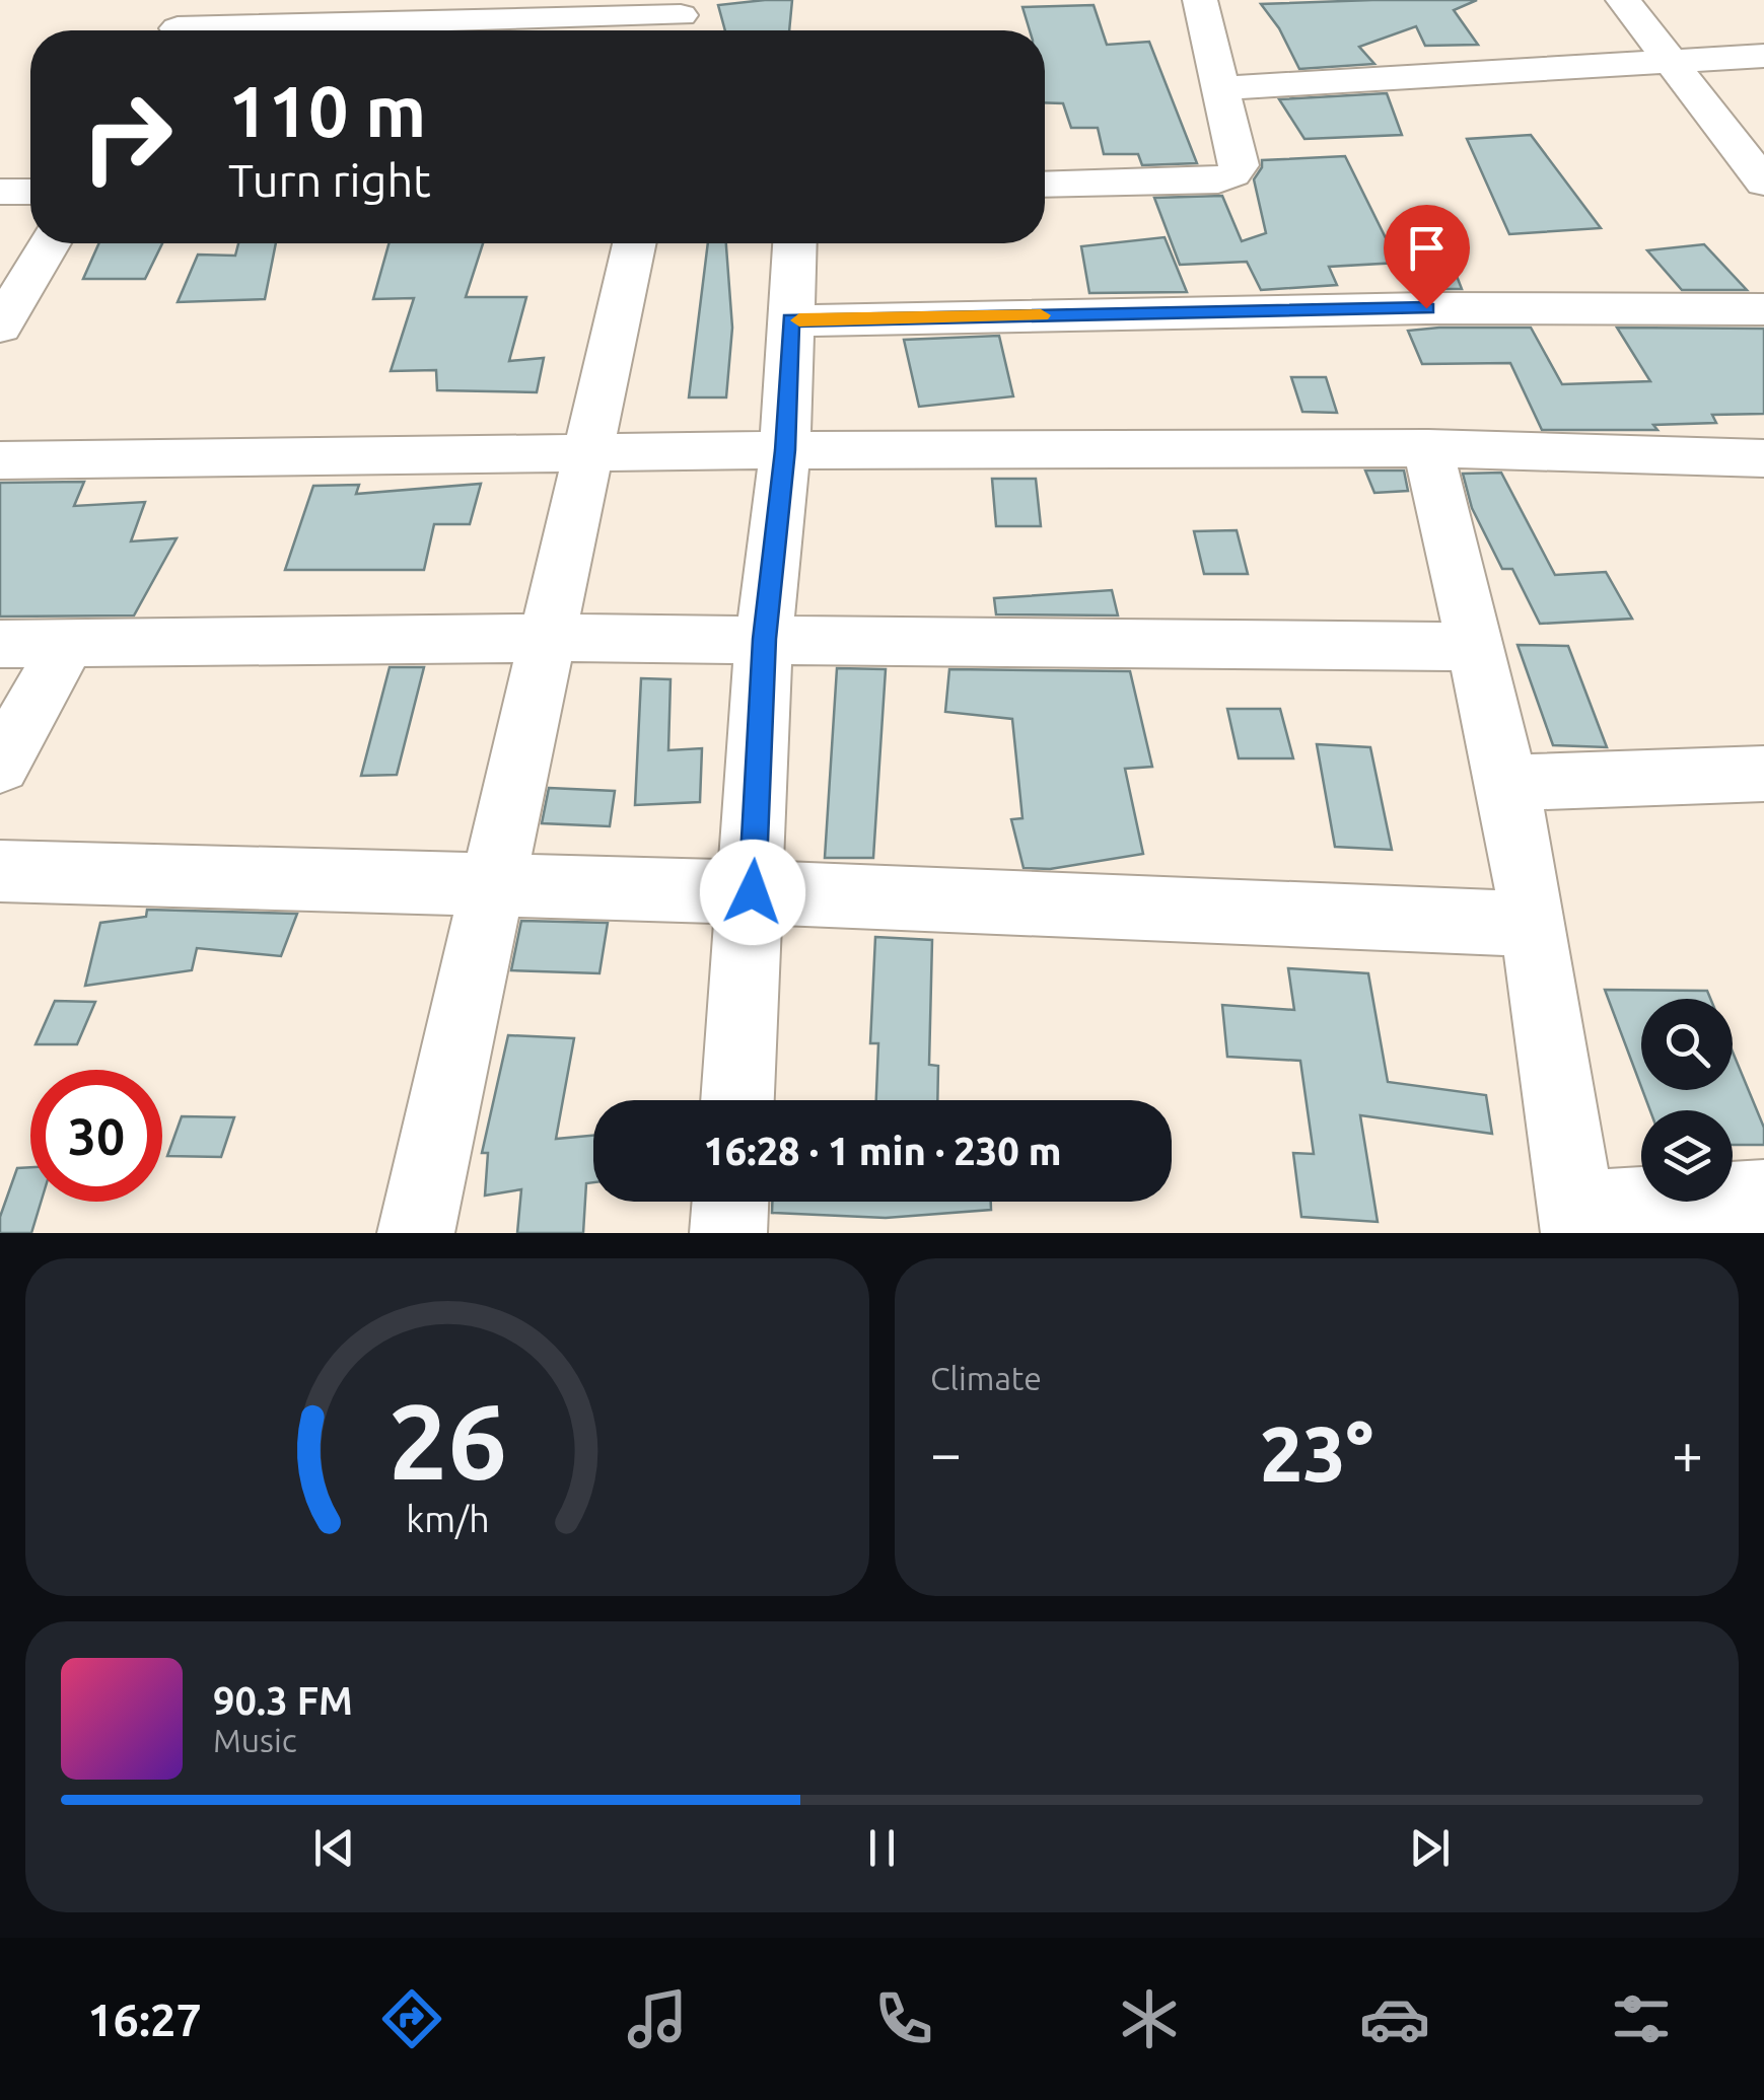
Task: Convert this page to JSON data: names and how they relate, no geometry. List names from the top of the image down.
{
  "page": {
    "turn": ["110 m", "Turn right"],
    "limit": "30",
    "trip": "16:28 · 1 min · 230 m",
    "tile": "Climate",
    "heat": ["−", "23°", "+"],
    "song": ["90.3 FM", "Music"],
    "tabs": "16:27",
    "gauge": ["26", "km/h"]
  }
}
